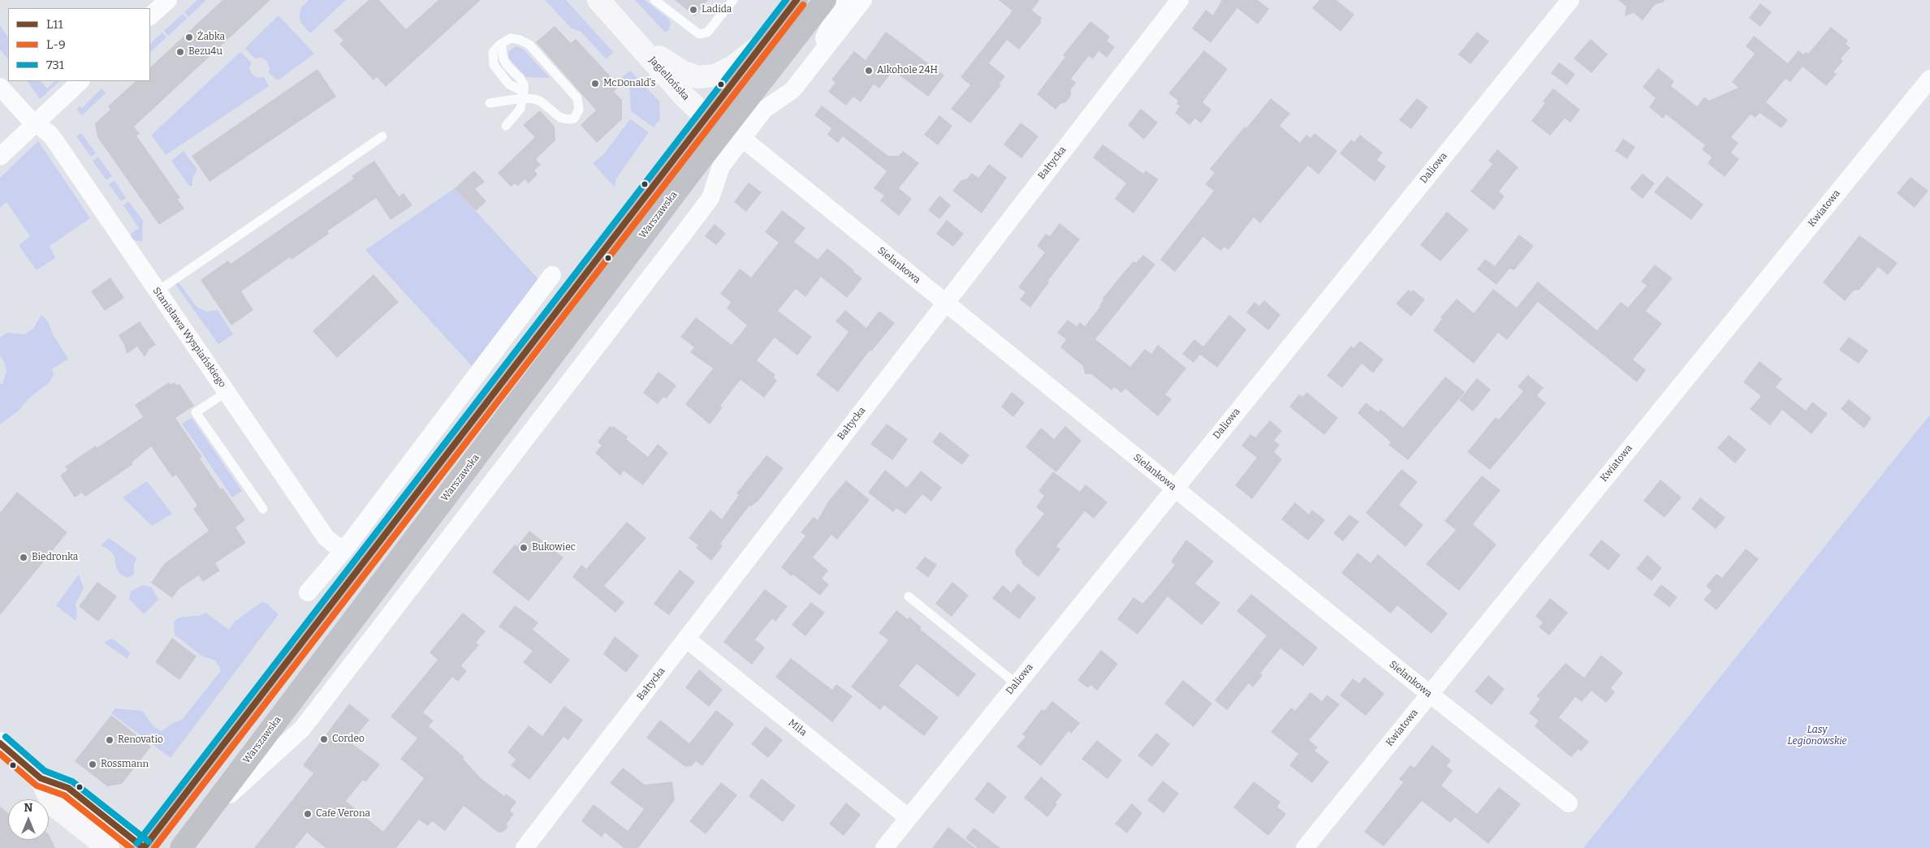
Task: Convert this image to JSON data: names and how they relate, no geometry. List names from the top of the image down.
{
  "streets": {
    "main road": ["Warszawska"],
    "street": [
      "Jagiellońska",
      "Bałtycka",
      "Daliowa",
      "Kwiatowa",
      "Sielankowa",
      "Stanisława Wyspiańskiego",
      "Miła"
    ]
  },
  "crossings": [
    ["Bałtycka", "Sielankowa"],
    ["Bałtycka", "Miła"],
    ["Daliowa", "Sielankowa"],
    ["Daliowa", "Miła"],
    ["Kwiatowa", "Sielankowa"]
  ],
  "parks": ["Lasy Legionowskie"],
  "places": [
    "Ladida",
    "Żabka",
    "Bezu4u",
    "Alkohole 24H",
    "McDonald's",
    "Bukowiec",
    "Biedronka",
    "Cordeo",
    "Renovatio",
    "Rossmann",
    "Cafe Verona"
  ],
  "lines": ["transit line L11", "transit line 731", "transit line L-9"],
  "legend": ["L11", "L-9", "731"],
  "north": "top"
}
